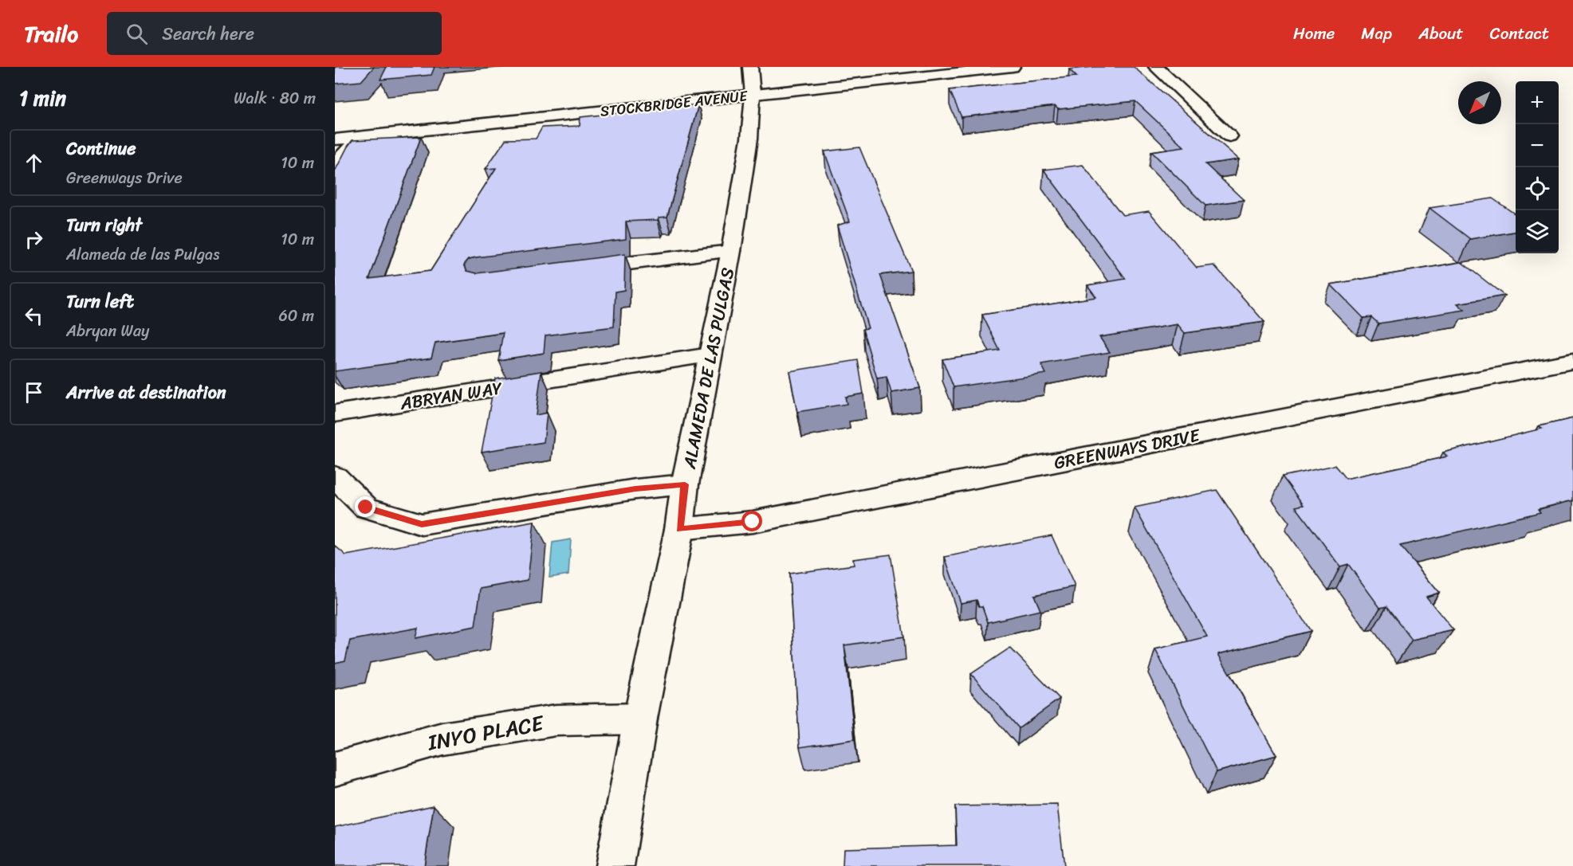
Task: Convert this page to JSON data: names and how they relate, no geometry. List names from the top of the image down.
{
  "streets": {
    "street": [
      "STOCKBRIDGE AVENUE",
      "ALAMEDA DE LAS PULGAS",
      "ABRYAN WAY",
      "GREENWAYS DRIVE",
      "INYO PLACE"
    ]
  },
  "crossings": [
    ["STOCKBRIDGE AVENUE", "ALAMEDA DE LAS PULGAS"],
    ["ALAMEDA DE LAS PULGAS", "ABRYAN WAY"],
    ["ALAMEDA DE LAS PULGAS", "GREENWAYS DRIVE"],
    ["ALAMEDA DE LAS PULGAS", "INYO PLACE"]
  ],
  "north": "bottom left",
  "page": {
    "header": "Trailo",
    "search": "Search here",
    "nav": [
      "Home",
      "Map",
      "About",
      "Contact"
    ],
    "heading": ["1 min", "Walk · 80 m"],
    "map_buttons": ["+", "−"],
    "list": [
      ["Continue", "Greenways Drive", "10 m"],
      ["Turn right", "Alameda de las Pulgas", "10 m"],
      ["Turn left", "Abryan Way", "60 m"],
      "Arrive at destination"
    ]
  }
}
